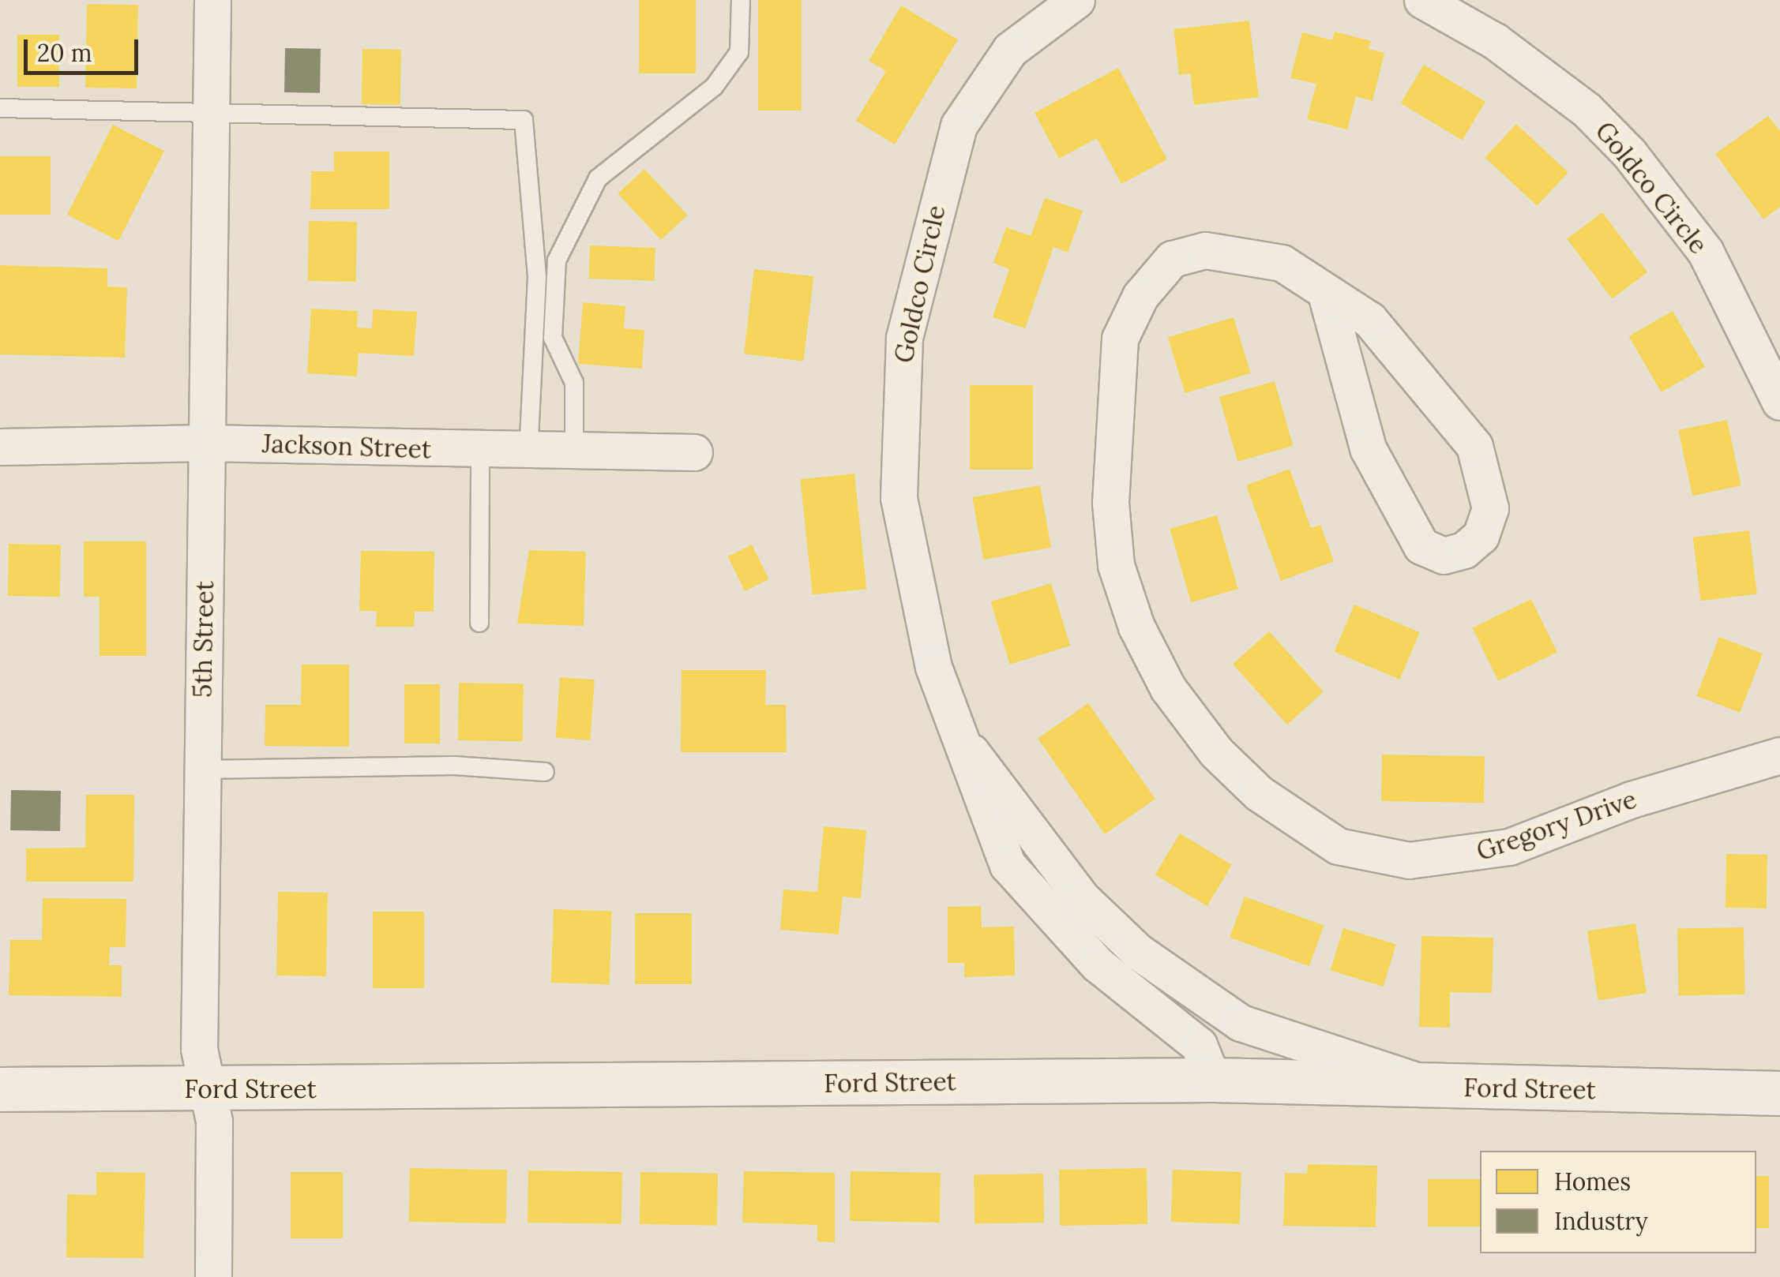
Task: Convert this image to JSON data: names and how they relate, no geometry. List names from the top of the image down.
{
  "streets": {
    "street": [
      "Goldco Circle",
      "Jackson Street",
      "5th Street",
      "Gregory Drive",
      "Ford Street"
    ]
  },
  "crossings": [
    ["Goldco Circle", "Ford Street"],
    ["Jackson Street", "5th Street"],
    ["5th Street", "Ford Street"]
  ],
  "legend": ["Homes", "Industry"],
  "scale_bar": "20 m"
}
